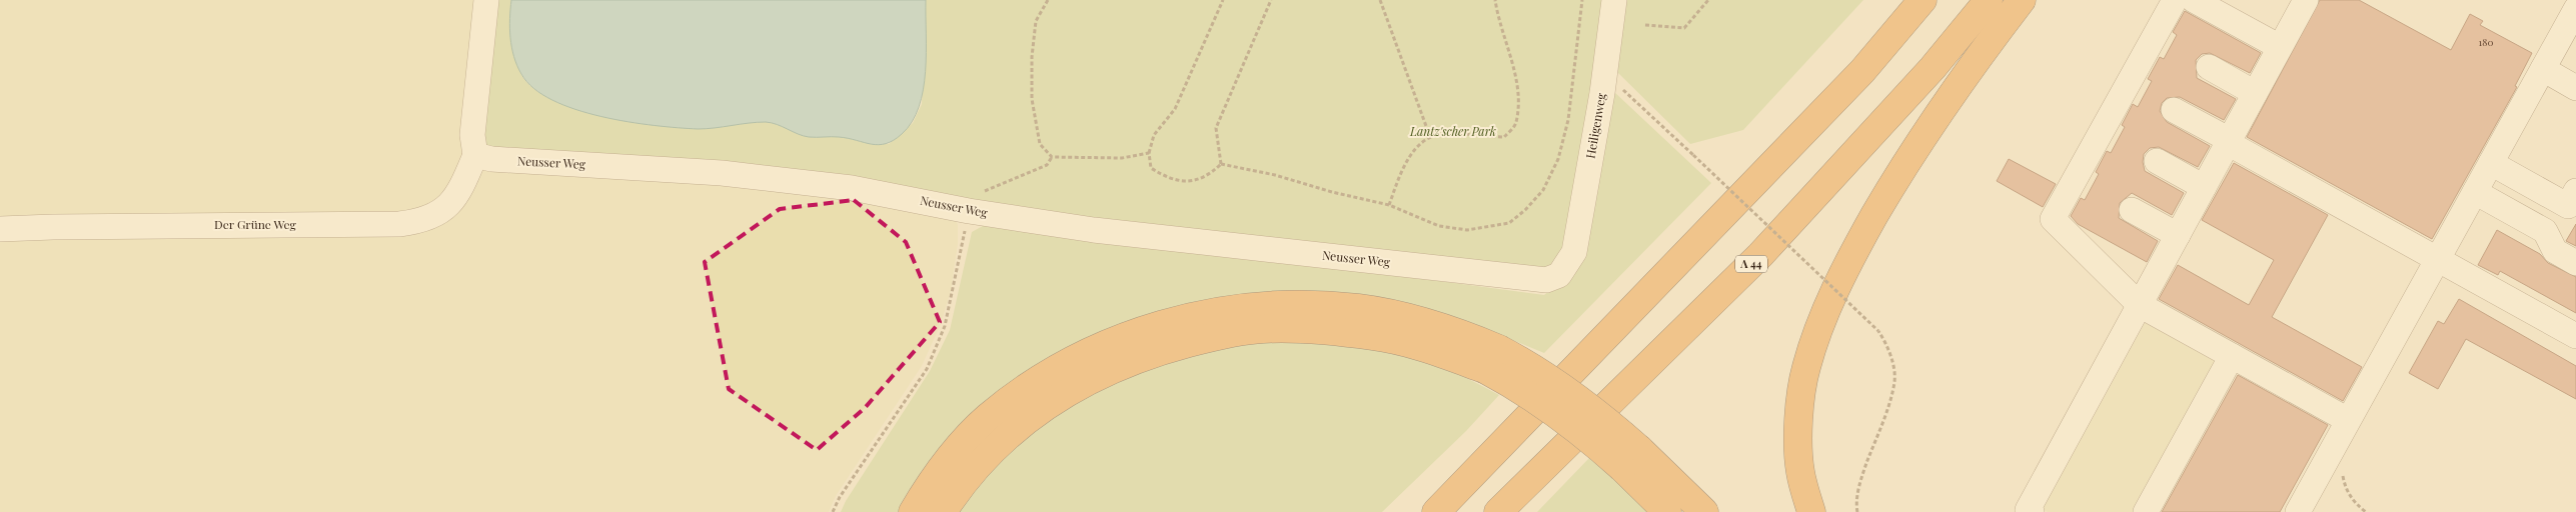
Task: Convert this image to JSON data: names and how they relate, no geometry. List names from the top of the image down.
{
  "streets": {
    "highway": ["A 44"],
    "lane": ["Heiligenweg", "Neusser Weg", "Der Grüne Weg"]
  },
  "crossings": [
    ["Heiligenweg", "Neusser Weg"],
    ["Neusser Weg", "Der Grüne Weg"]
  ],
  "parks": ["Lantz'scher Park"],
  "house_numbers": ["180"]
}
